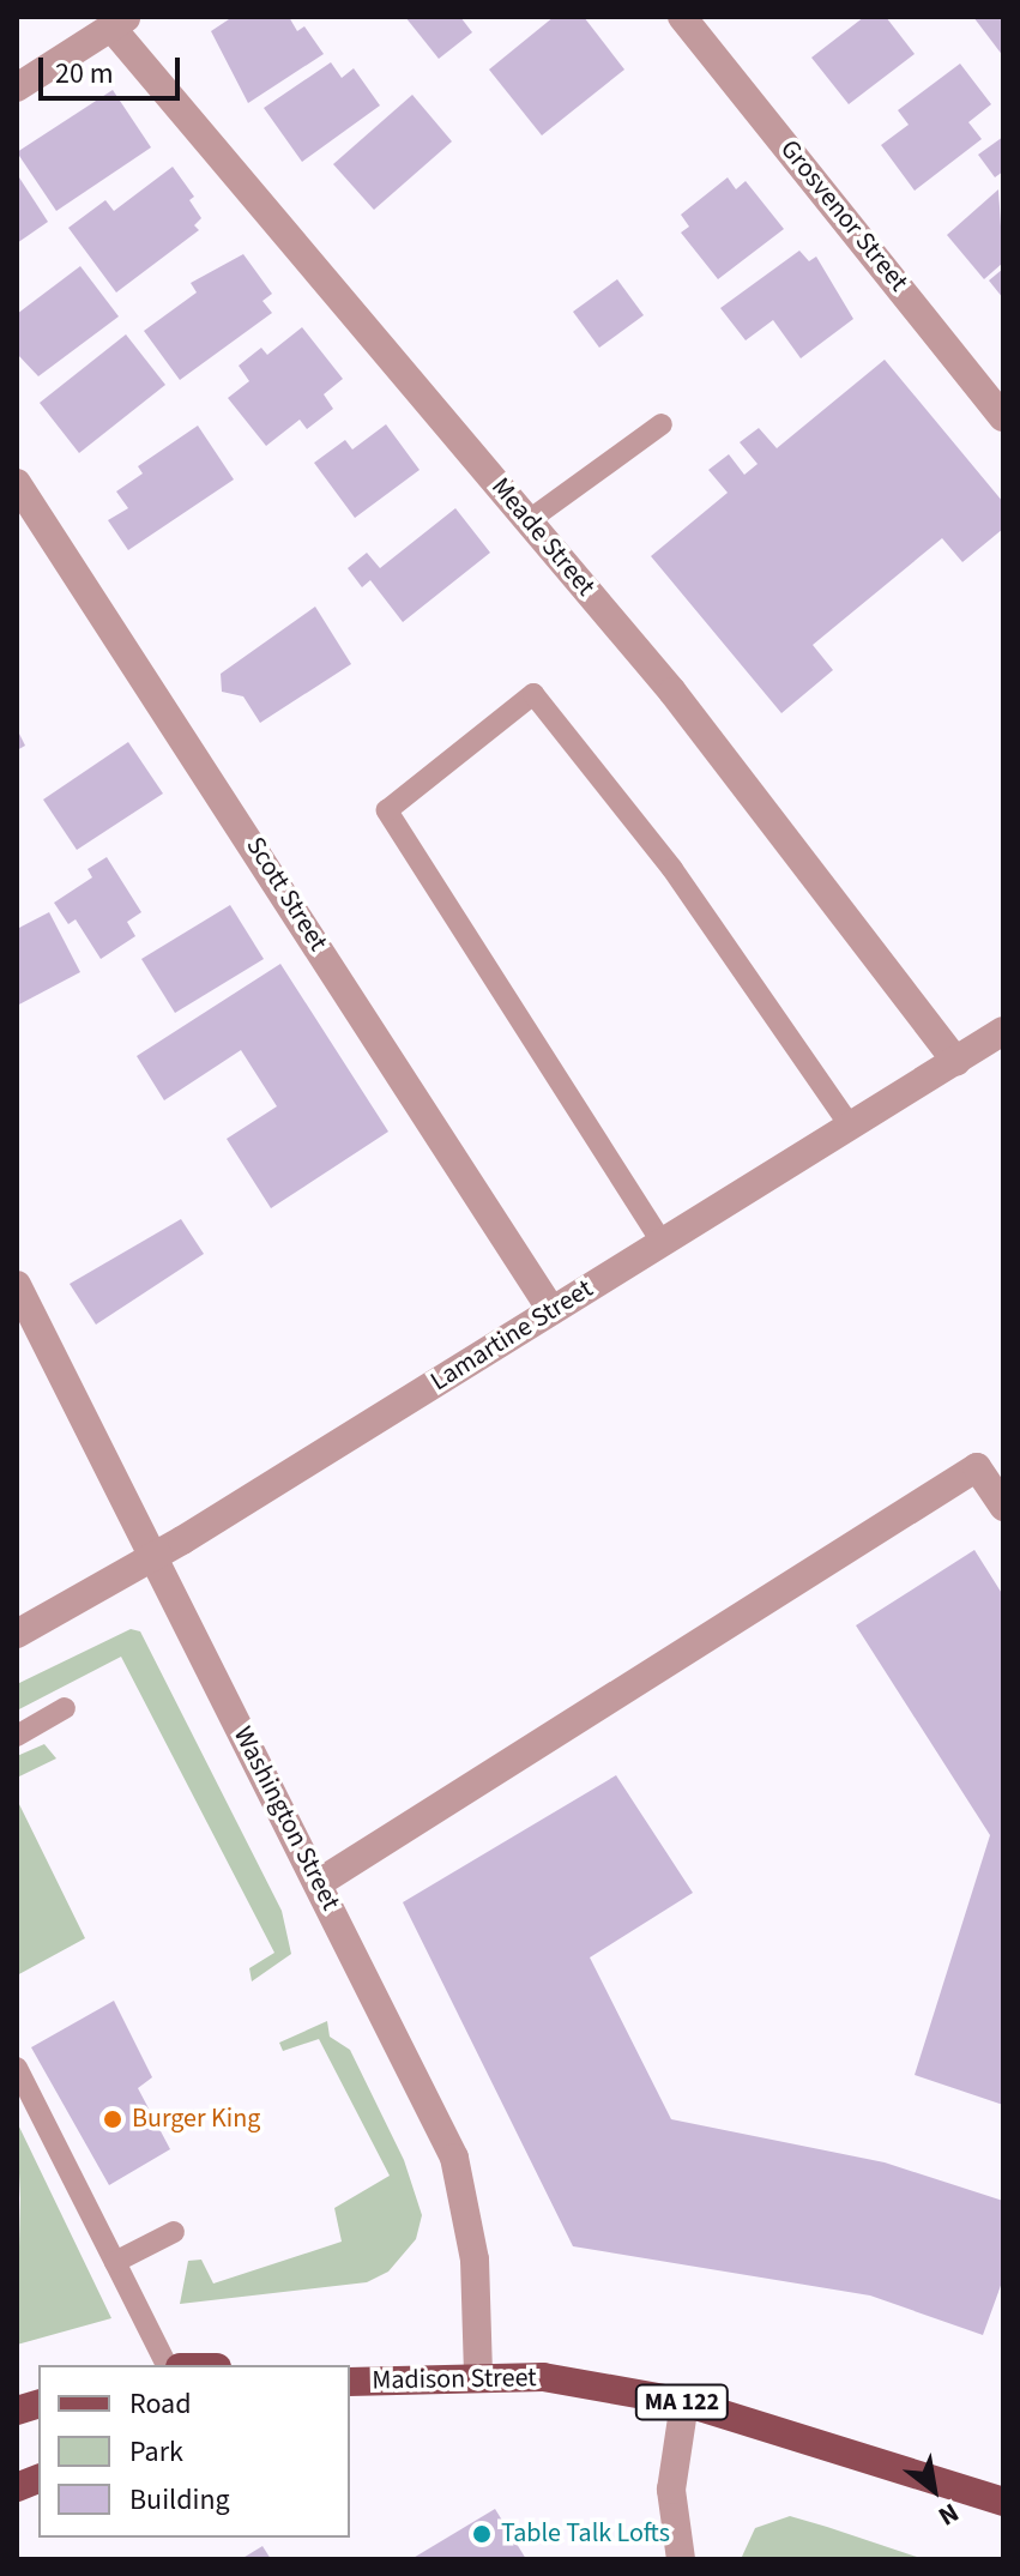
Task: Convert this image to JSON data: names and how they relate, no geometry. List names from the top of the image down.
{
  "streets": {
    "main road": ["Madison Street", "MA 122"],
    "street": [
      "Grosvenor Street",
      "Meade Street",
      "Scott Street",
      "Lamartine Street",
      "Washington Street"
    ]
  },
  "crossings": [
    ["Meade Street", "Lamartine Street"],
    ["Scott Street", "Lamartine Street"],
    ["Lamartine Street", "Washington Street"],
    ["Washington Street", "Madison Street"]
  ],
  "places": ["Burger King", "Table Talk Lofts"],
  "legend": ["Road", "Park", "Building"],
  "scale_bar": "20 m",
  "north": "bottom right"
}
